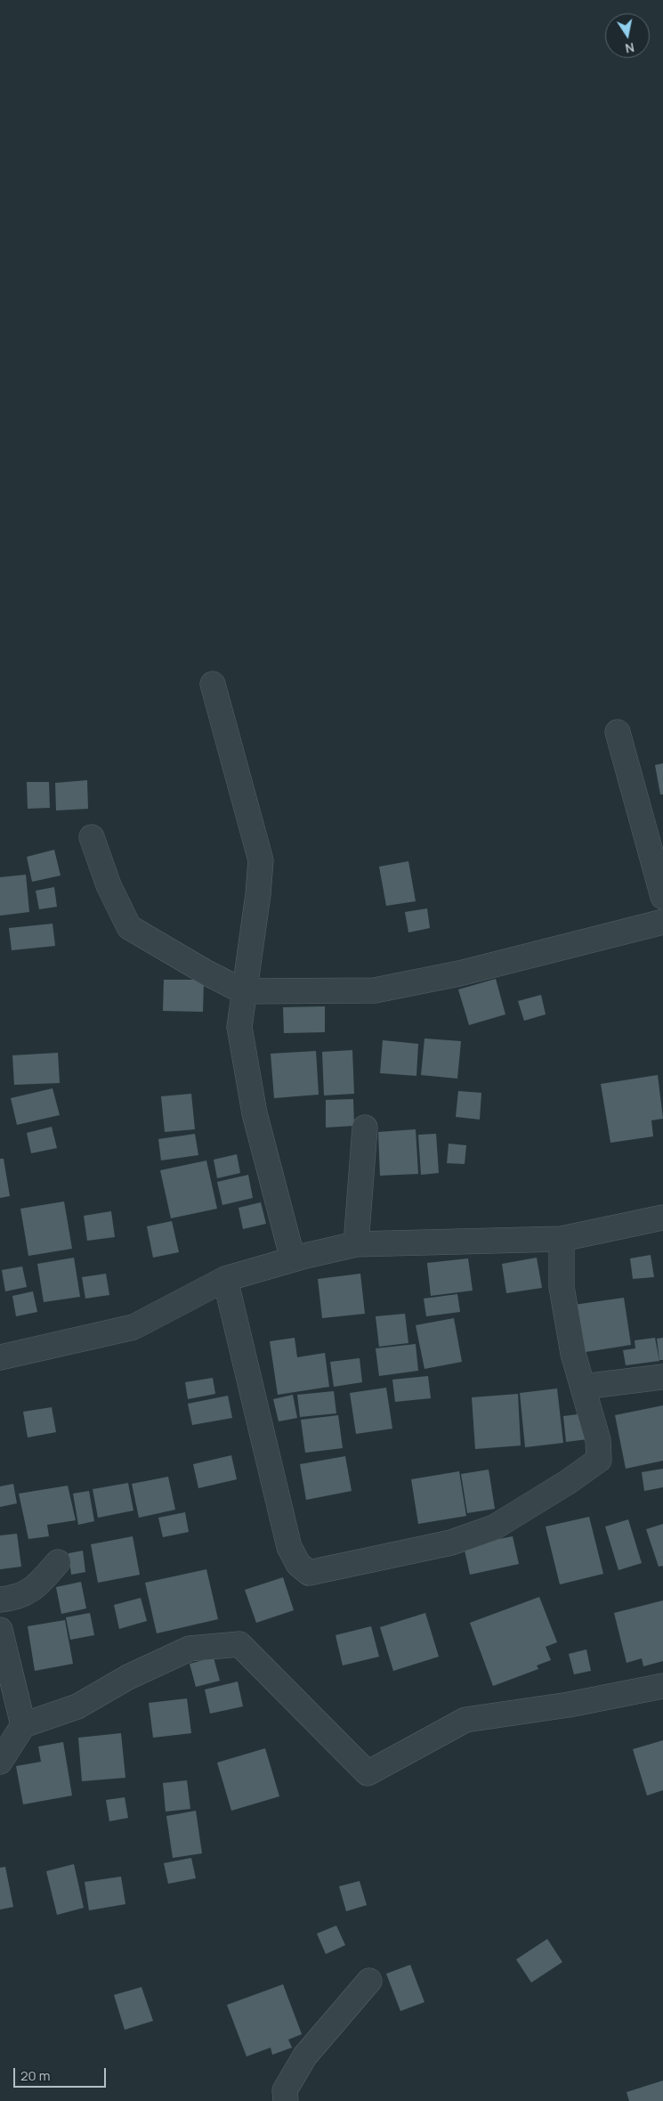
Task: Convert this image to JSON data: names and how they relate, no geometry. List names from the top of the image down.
{
  "scale_bar": "20 m",
  "north": "bottom"
}
